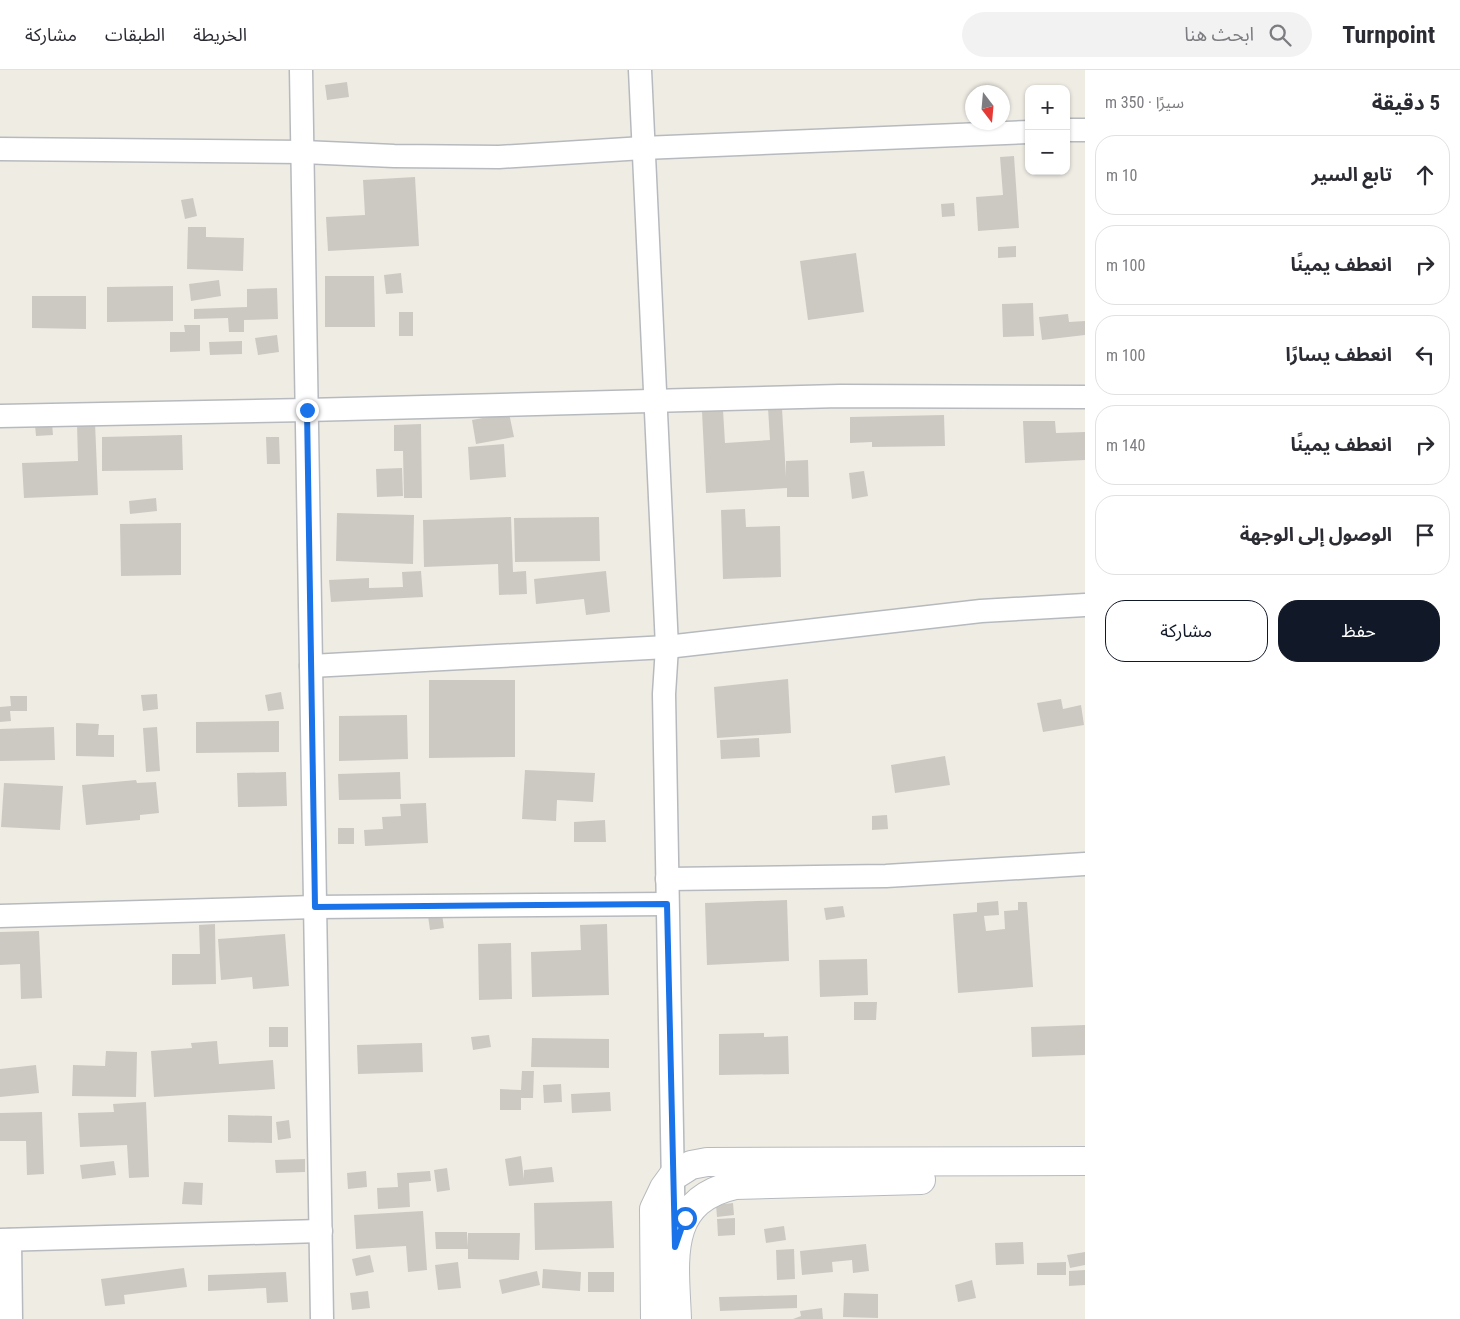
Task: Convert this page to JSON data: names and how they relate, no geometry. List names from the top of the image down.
{
  "north": "bottom",
  "page": {
    "header": "Turnpoint",
    "search": "ابحث هنا",
    "nav": ["الخريطة", "الطبقات", "مشاركة"],
    "heading": ["5 دقيقة", "سيرًا · 350 m"],
    "map_buttons": ["+", "−"],
    "list": [
      ["تابع السير", "10 m"],
      ["انعطف يمينًا", "100 m"],
      ["انعطف يسارًا", "100 m"],
      ["انعطف يمينًا", "140 m"],
      "الوصول إلى الوجهة"
    ],
    "buttons": ["حفظ", "مشاركة"]
  }
}
